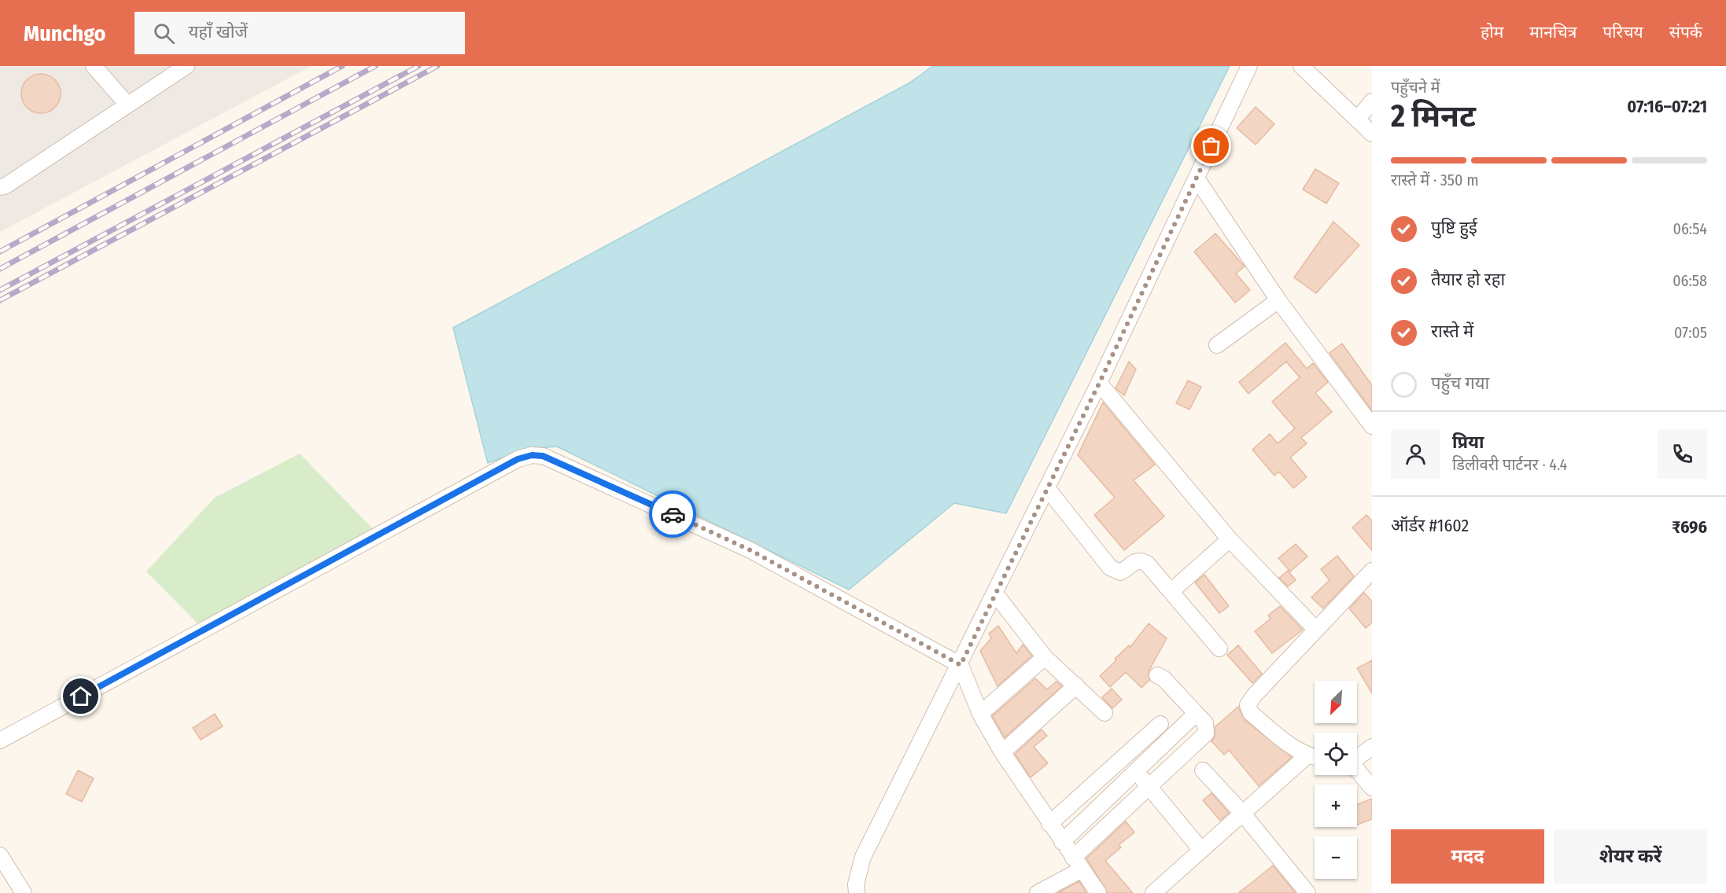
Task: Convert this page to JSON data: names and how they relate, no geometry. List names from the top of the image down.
{
  "north": "bottom left",
  "page": {
    "header": "Munchgo",
    "search": "यहाँ खोजें",
    "nav": [
      "होम",
      "मानचित्र",
      "परिचय",
      "संपर्क"
    ],
    "heading": ["2 मिनट", "पहुँचने में", "07:16–07:21"],
    "panel": [
      "प्रिया",
      "डिलीवरी पार्टनर · 4.4",
      "ऑर्डर #1602",
      "₹696"
    ],
    "bar": "रास्ते में · 350 m",
    "list": [
      ["पुष्टि हुई", "06:54"],
      ["तैयार हो रहा", "06:58"],
      ["रास्ते में", "07:05"],
      "पहुँच गया"
    ],
    "map_buttons": ["+", "−"],
    "buttons": ["मदद", "शेयर करें"]
  }
}
